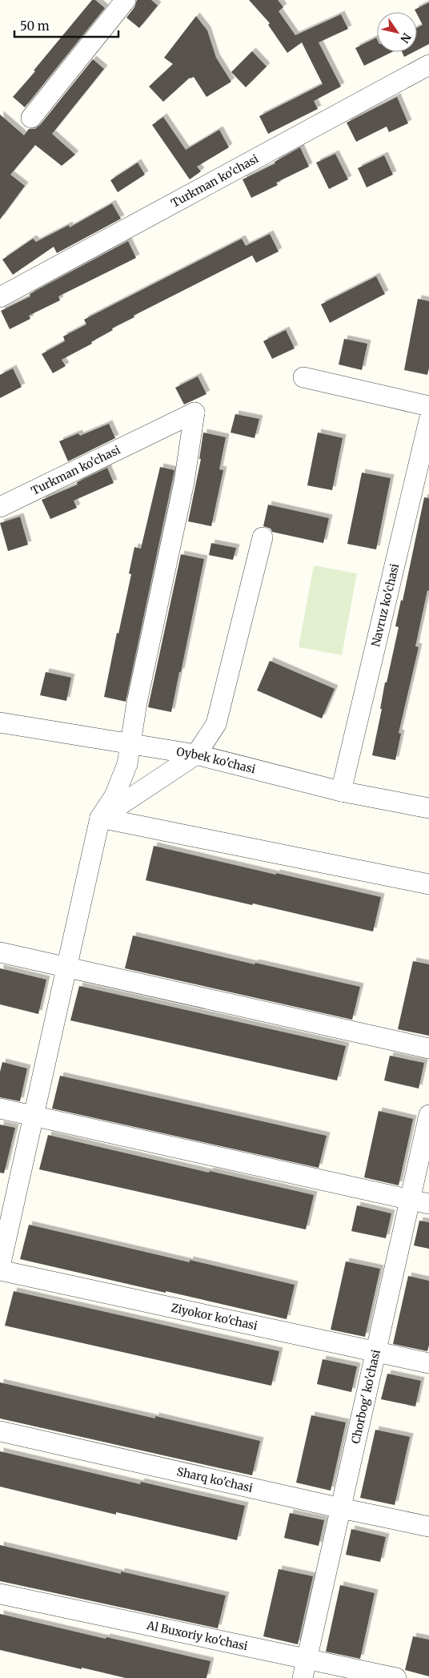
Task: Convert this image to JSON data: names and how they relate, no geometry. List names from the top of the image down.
{
  "streets": {
    "street": [
      "Turkman ko'chasi",
      "Navruz ko'chasi",
      "Oybek ko'chasi",
      "Ziyokor ko'chasi",
      "Chorbog' ko'chasi",
      "Sharq ko'chasi",
      "Al Buxoriy ko'chasi"
    ]
  },
  "crossings": [
    ["Turkman ko'chasi", "Oybek ko'chasi"],
    ["Navruz ko'chasi", "Oybek ko'chasi"],
    ["Ziyokor ko'chasi", "Chorbog' ko'chasi"],
    ["Chorbog' ko'chasi", "Sharq ko'chasi"],
    ["Chorbog' ko'chasi", "Al Buxoriy ko'chasi"]
  ],
  "scale_bar": "50 m",
  "north": "bottom right"
}
